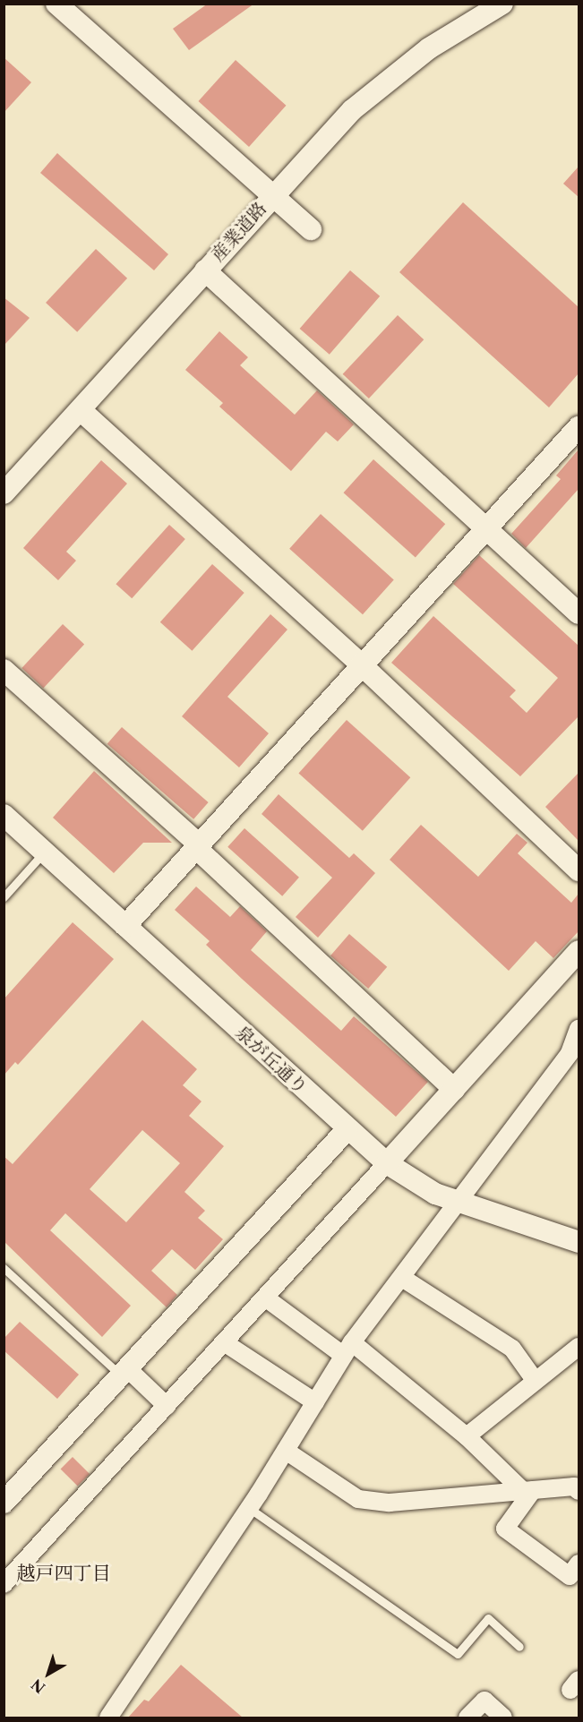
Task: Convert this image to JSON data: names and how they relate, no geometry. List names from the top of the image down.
{
  "streets": {
    "street": ["産業道路", "泉が丘通り"]
  },
  "districts": ["越戸四丁目"],
  "north": "bottom left"
}
